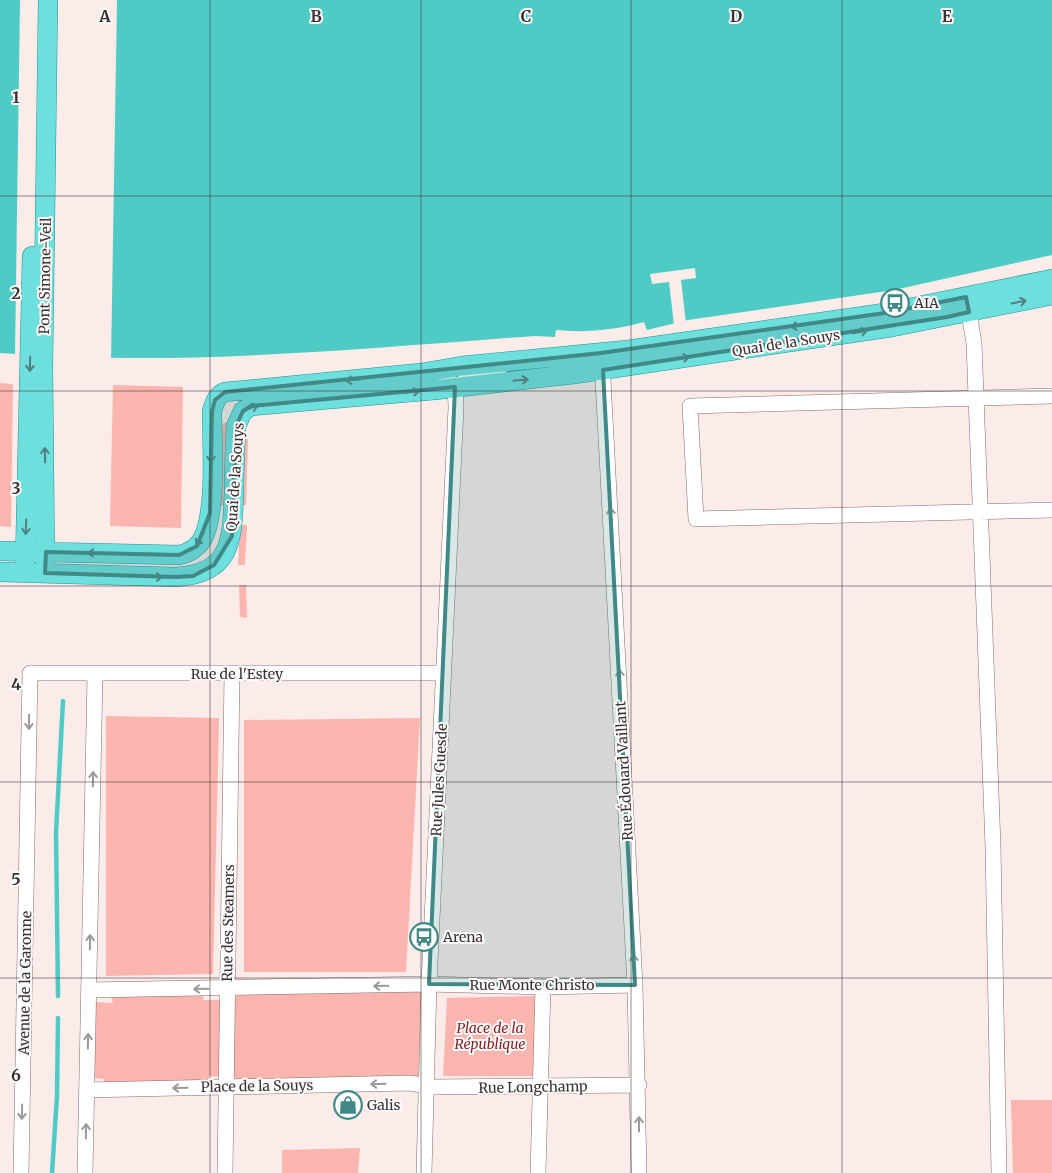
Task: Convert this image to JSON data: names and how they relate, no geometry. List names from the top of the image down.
{
  "streets": {
    "main road": ["Pont Simone-Veil", "Quai de la Souys"],
    "street": [
      "Rue de l'Estey",
      "Rue Édouard Vaillant",
      "Rue Jules Guesde",
      "Rue des Steamers",
      "Avenue de la Garonne",
      "Rue Monte Christo",
      "Place de la Souys",
      "Rue Longchamp"
    ]
  },
  "crossings": [
    ["Pont Simone-Veil", "Quai de la Souys"],
    ["Quai de la Souys", "Rue Édouard Vaillant"],
    ["Quai de la Souys", "Rue Jules Guesde"],
    ["Rue de l'Estey", "Rue Jules Guesde"],
    ["Rue de l'Estey", "Rue des Steamers"],
    ["Rue de l'Estey", "Avenue de la Garonne"],
    ["Rue Édouard Vaillant", "Rue Monte Christo"],
    ["Rue Édouard Vaillant", "Rue Longchamp"],
    ["Rue Jules Guesde", "Rue Monte Christo"],
    ["Rue Jules Guesde", "Place de la Souys"],
    ["Rue Jules Guesde", "Rue Longchamp"],
    ["Rue des Steamers", "Rue Monte Christo"],
    ["Rue des Steamers", "Place de la Souys"],
    ["Place de la Souys", "Rue Longchamp"]
  ],
  "one_way": ["Rue Édouard Vaillant", "Rue Monte Christo", "Place de la Souys"],
  "parks": ["Place de la République"],
  "places": {
    "bus stop": ["AIA", "Arena"],
    "shop": ["Galis"]
  },
  "grid": {
    "columns": [
      "A",
      "B",
      "C",
      "D",
      "E"
    ],
    "rows": [
      "1",
      "2",
      "3",
      "4",
      "5",
      "6"
    ]
  }
}
